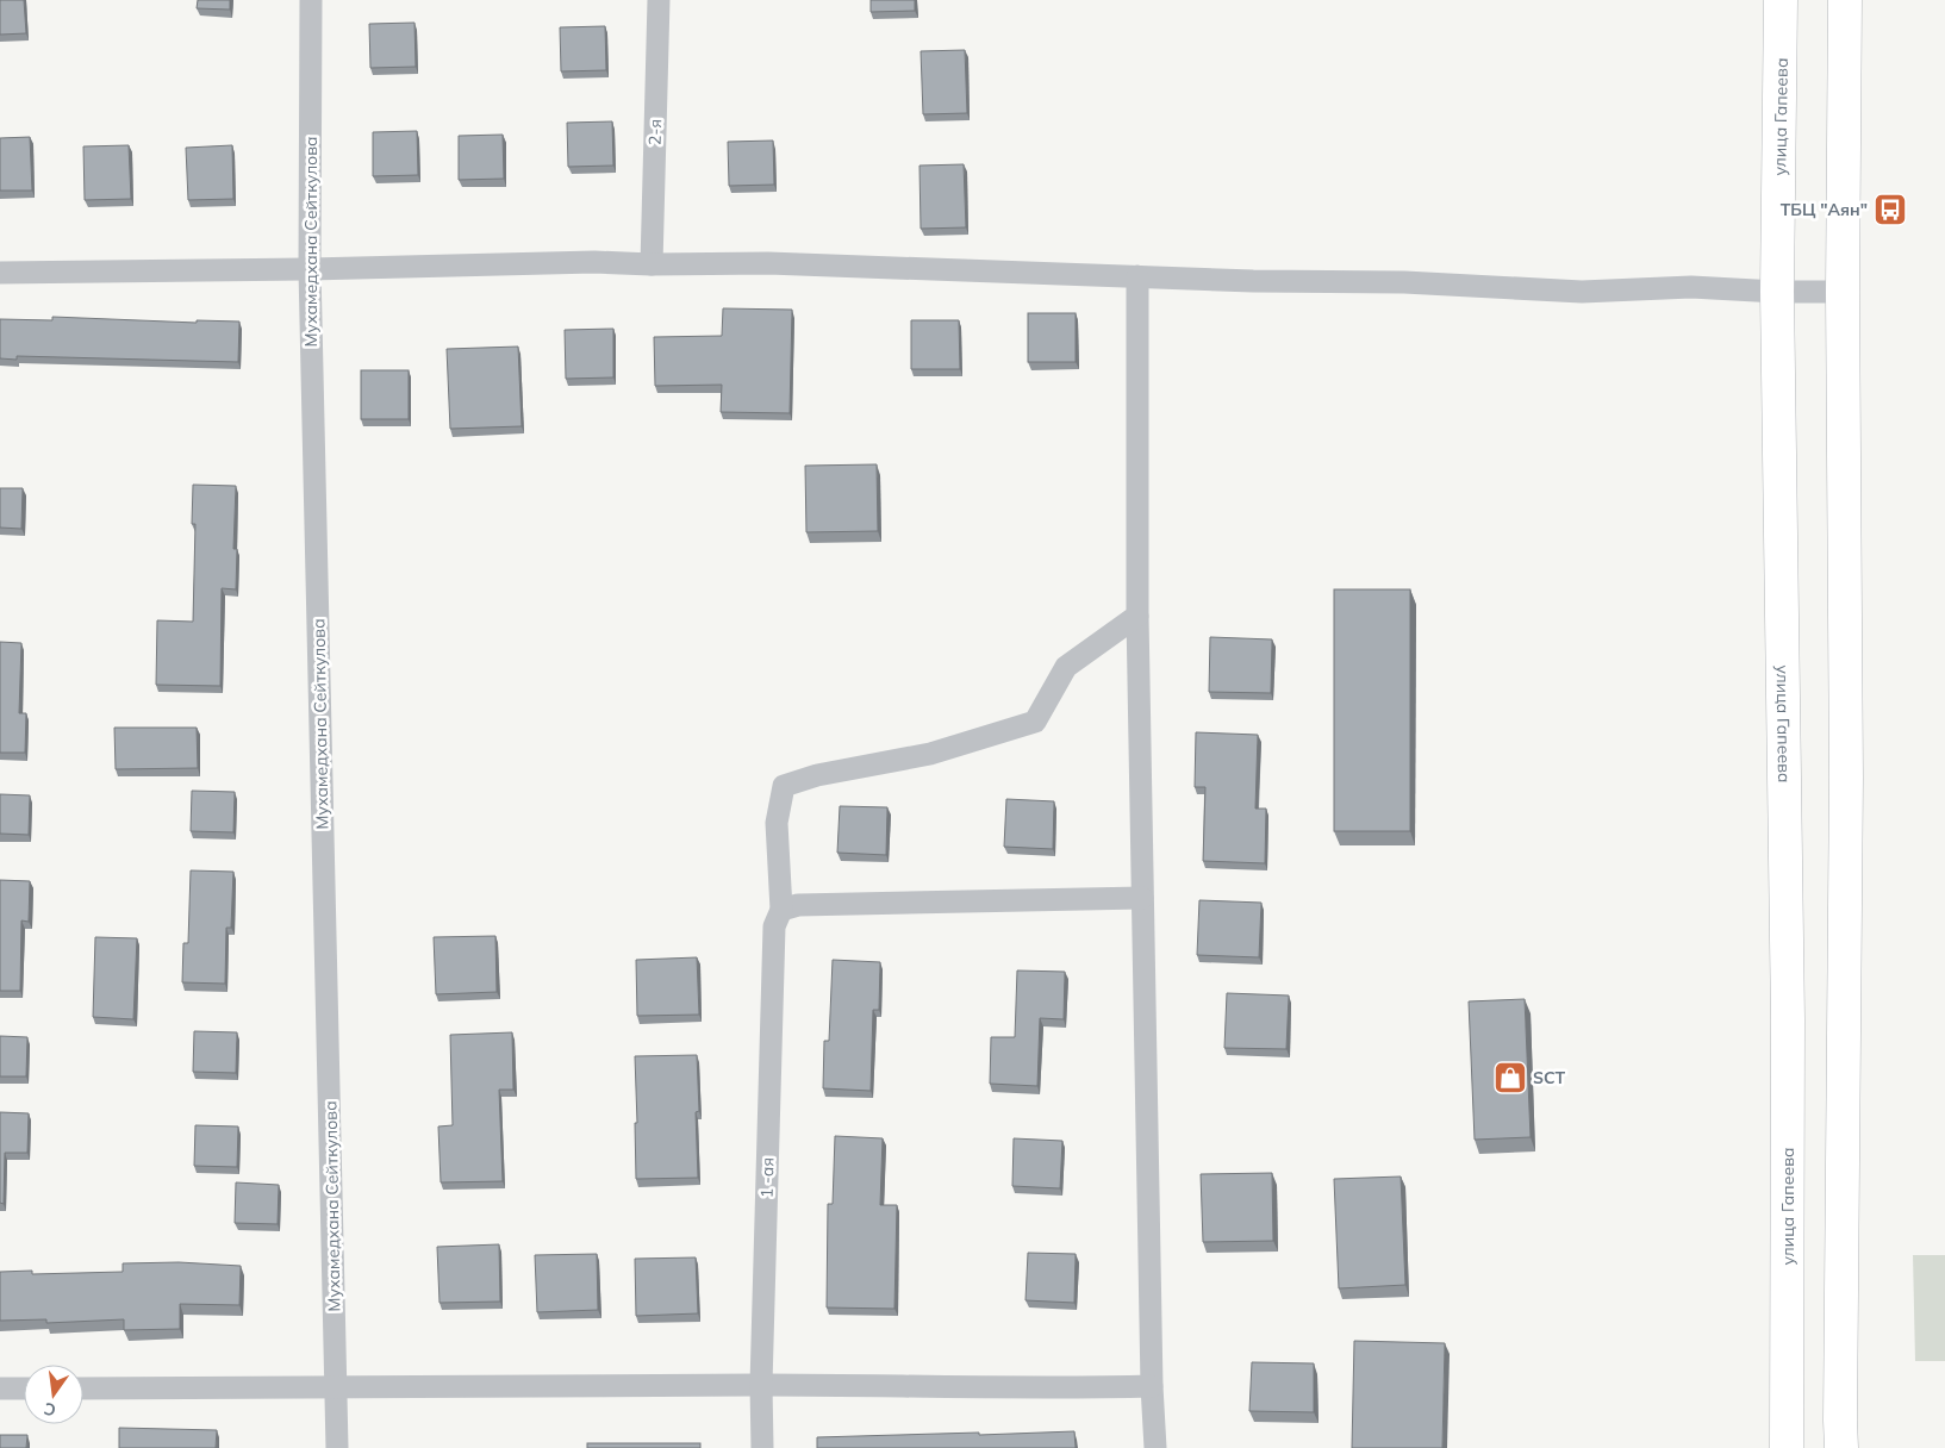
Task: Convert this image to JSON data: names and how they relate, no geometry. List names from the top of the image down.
{
  "streets": {
    "highway": ["улица Гапеева"],
    "street": ["2-я", "Мухамедхана Сейткулова", "1 -ая"]
  },
  "places": {
    "bus stop": ["ТБЦ \"Аян\""],
    "shop": ["SCT"]
  },
  "north": "bottom"
}
